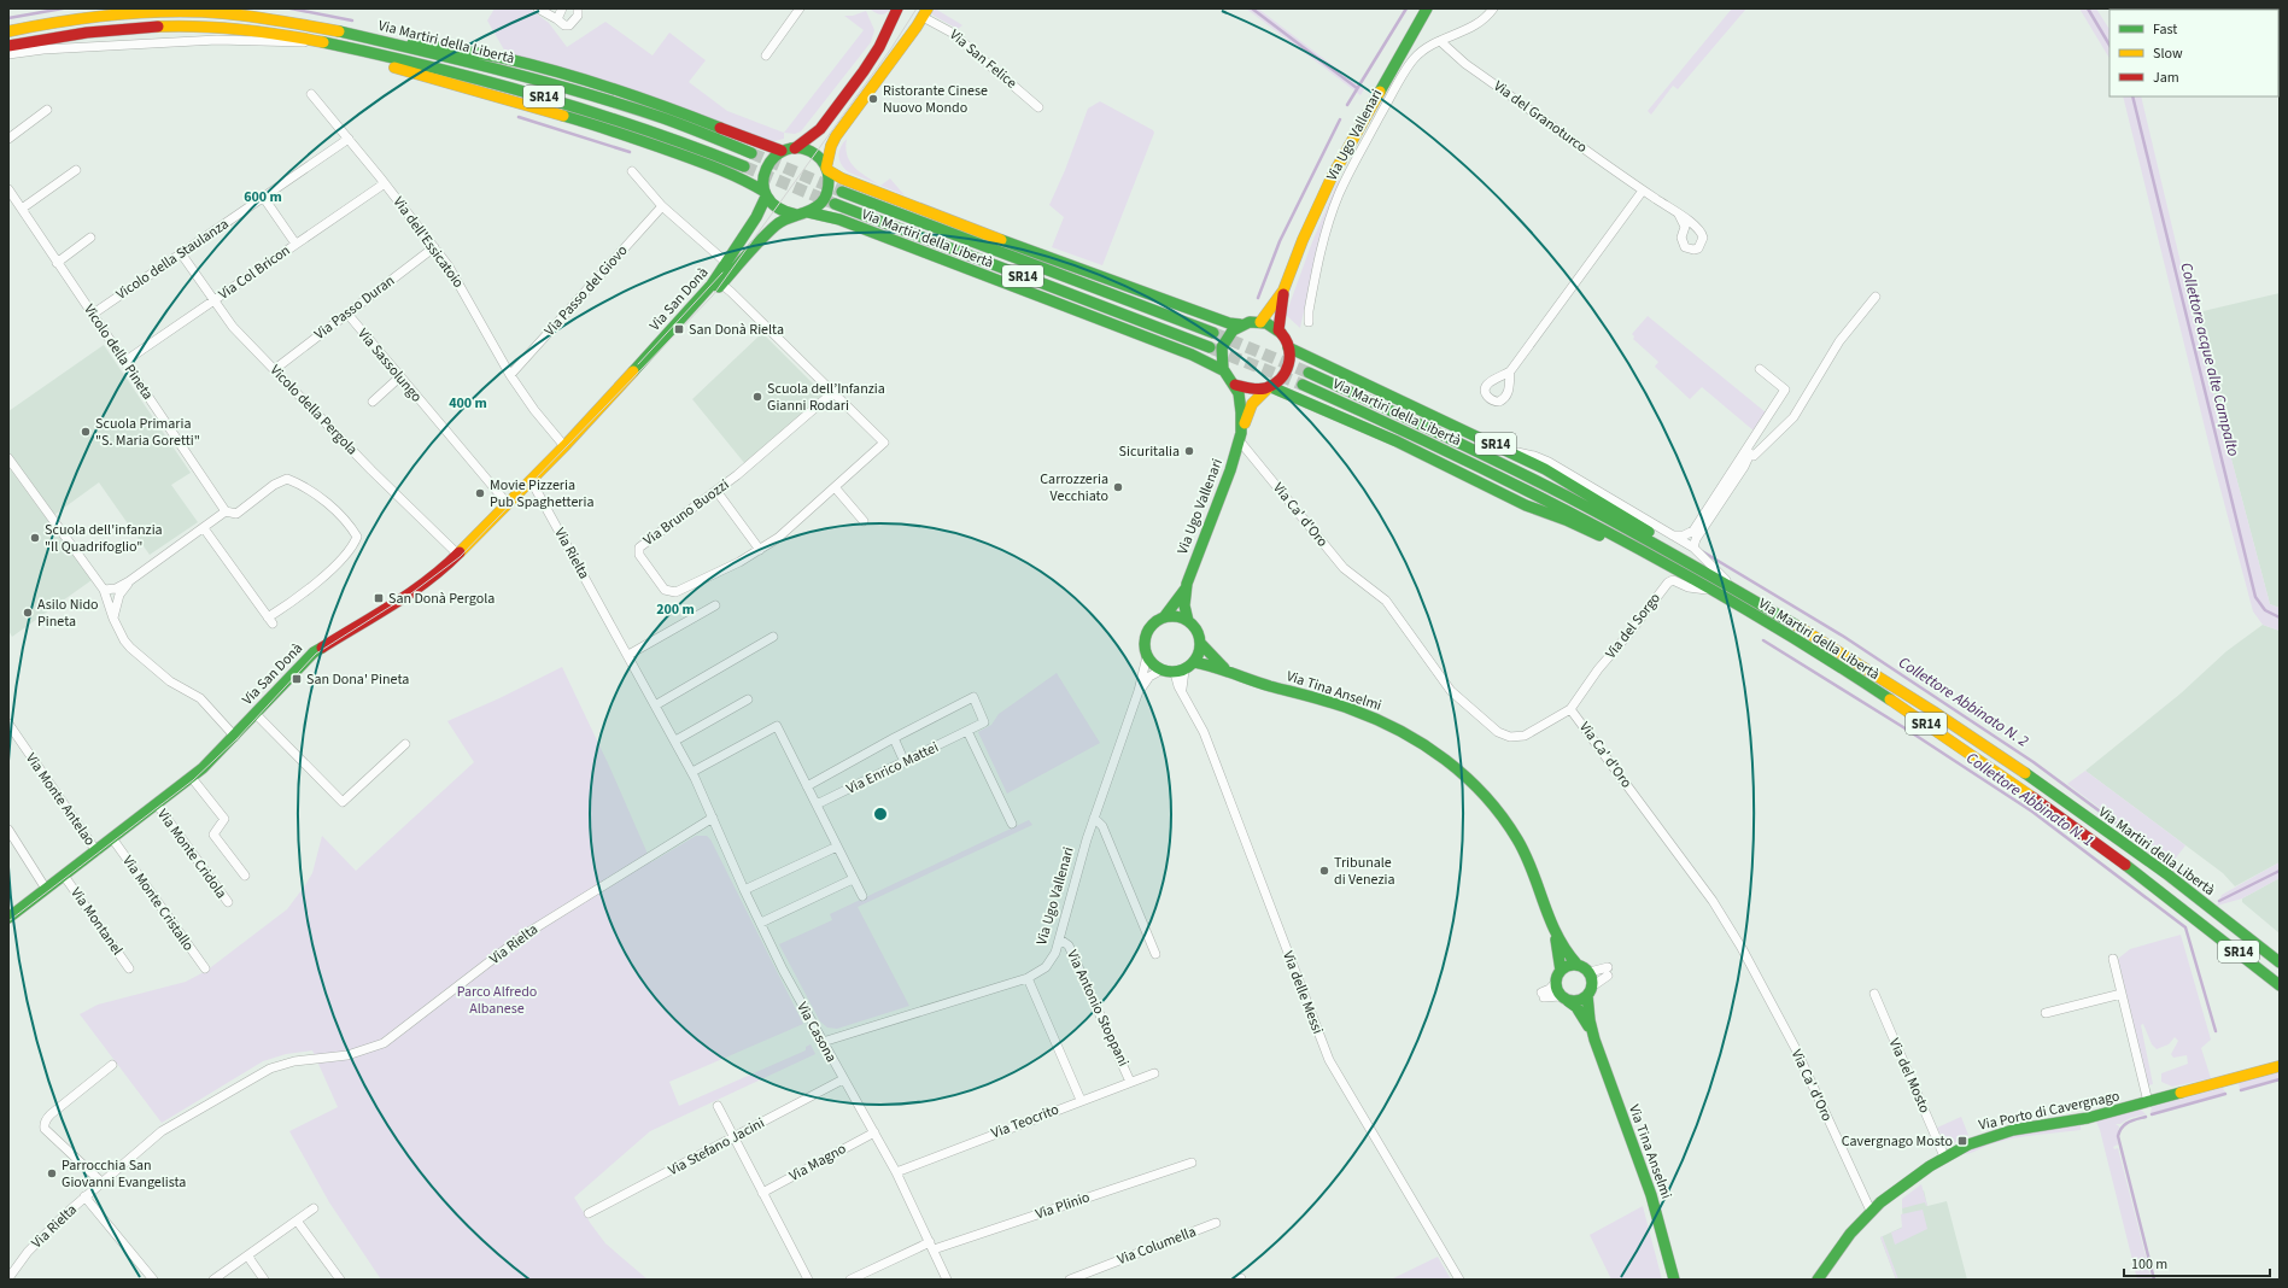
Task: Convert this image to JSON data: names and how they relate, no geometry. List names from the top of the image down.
{
  "streets": {
    "main road": [
      "Via Martiri della Libertà",
      "SR14",
      "Via Ugo Vallenari",
      "Via San Donà",
      "Via Tina Anselmi",
      "Via Porto di Cavergnago"
    ],
    "street": [
      "Via San Felice",
      "Via del Granoturco",
      "Via dell'Essicatoio",
      "Vicolo della Staulanza",
      "Via Col Bricon",
      "Via Passo del Giovo",
      "Via Passo Duran",
      "Vicolo della Pineta",
      "Via Sassolungo",
      "Vicolo della Pergola",
      "Via Bruno Buozzi",
      "Via Ca' d'Oro",
      "Via Rielta",
      "Via del Sorgo",
      "Via Enrico Mattei",
      "Via Monte Antelao",
      "Via Monte Cridola",
      "Via Monte Cristallo",
      "Via Montanel",
      "Via delle Messi",
      "Via Antonio Stoppani",
      "Via Casona",
      "Via del Mosto",
      "Via Teocrito",
      "Via Stefano Jacini",
      "Via Magno",
      "Via Plinio",
      "Via Columella"
    ]
  },
  "crossings": [
    ["Via Martiri della Libertà", "SR14"],
    ["Via Martiri della Libertà", "Via Ugo Vallenari"],
    ["Via Martiri della Libertà", "Via San Donà"],
    ["Via Martiri della Libertà", "Via del Sorgo"],
    ["SR14", "Via Ugo Vallenari"],
    ["Via del Granoturco", "Via Ugo Vallenari"],
    ["Via Ugo Vallenari", "Via Ca' d'Oro"],
    ["Via Ugo Vallenari", "Via Tina Anselmi"],
    ["Via Ugo Vallenari", "Via delle Messi"],
    ["Via Ugo Vallenari", "Via Antonio Stoppani"],
    ["Via Ugo Vallenari", "Via Casona"],
    ["Via dell'Essicatoio", "Vicolo della Staulanza"],
    ["Via dell'Essicatoio", "Via Col Bricon"],
    ["Via dell'Essicatoio", "Via Passo del Giovo"],
    ["Via dell'Essicatoio", "Via San Donà"],
    ["Via dell'Essicatoio", "Via Passo Duran"],
    ["Vicolo della Staulanza", "Vicolo della Pineta"],
    ["Vicolo della Staulanza", "Vicolo della Pergola"],
    ["Via Col Bricon", "Vicolo della Pineta"],
    ["Via Col Bricon", "Vicolo della Pergola"],
    ["Via San Donà", "Via Sassolungo"],
    ["Via San Donà", "Vicolo della Pergola"],
    ["Via San Donà", "Via Bruno Buozzi"],
    ["Via San Donà", "Via Rielta"],
    ["Via San Donà", "Via Monte Antelao"],
    ["Via San Donà", "Via Monte Cridola"],
    ["Via San Donà", "Via Monte Cristallo"],
    ["Via San Donà", "Via Montanel"],
    ["Via Passo Duran", "Via Sassolungo"],
    ["Via Passo Duran", "Vicolo della Pergola"],
    ["Via Ca' d'Oro", "Via del Sorgo"],
    ["Via Ca' d'Oro", "Via Porto di Cavergnago"],
    ["Via Rielta", "Via Casona"],
    ["Via Tina Anselmi", "Via delle Messi"],
    ["Via Antonio Stoppani", "Via Teocrito"],
    ["Via Casona", "Via Teocrito"],
    ["Via Casona", "Via Stefano Jacini"],
    ["Via Casona", "Via Magno"],
    ["Via Casona", "Via Plinio"],
    ["Via del Mosto", "Via Porto di Cavergnago"]
  ],
  "water": ["Collettore acque alte Campalto", "Collettore Abbinato N. 2", "Collettore Abbinato N. 1"],
  "parks": ["Parco Alfredo Albanese"],
  "places": {
    "other": [
      "Ristorante Cinese Nuovo Mondo",
      "Scuola dell’Infanzia Gianni Rodari",
      "Scuola Primaria \"S. Maria Goretti\"",
      "Sicuritalia",
      "Carrozzeria Vecchiato",
      "Movie Pizzeria Pub Spaghetteria",
      "Scuola dell'infanzia \"Il Quadrifoglio\"",
      "Asilo Nido Pineta",
      "Tribunale di Venezia",
      "Parrocchia San Giovanni Evangelista"
    ],
    "transit": [
      "San Donà Rielta",
      "San Donà Pergola",
      "San Dona' Pineta",
      "Cavergnago Mosto"
    ]
  },
  "legend": ["Fast", "Slow", "Jam"],
  "scale_bar": "100 m",
  "rings": ["600 m", "400 m", "200 m"]
}
